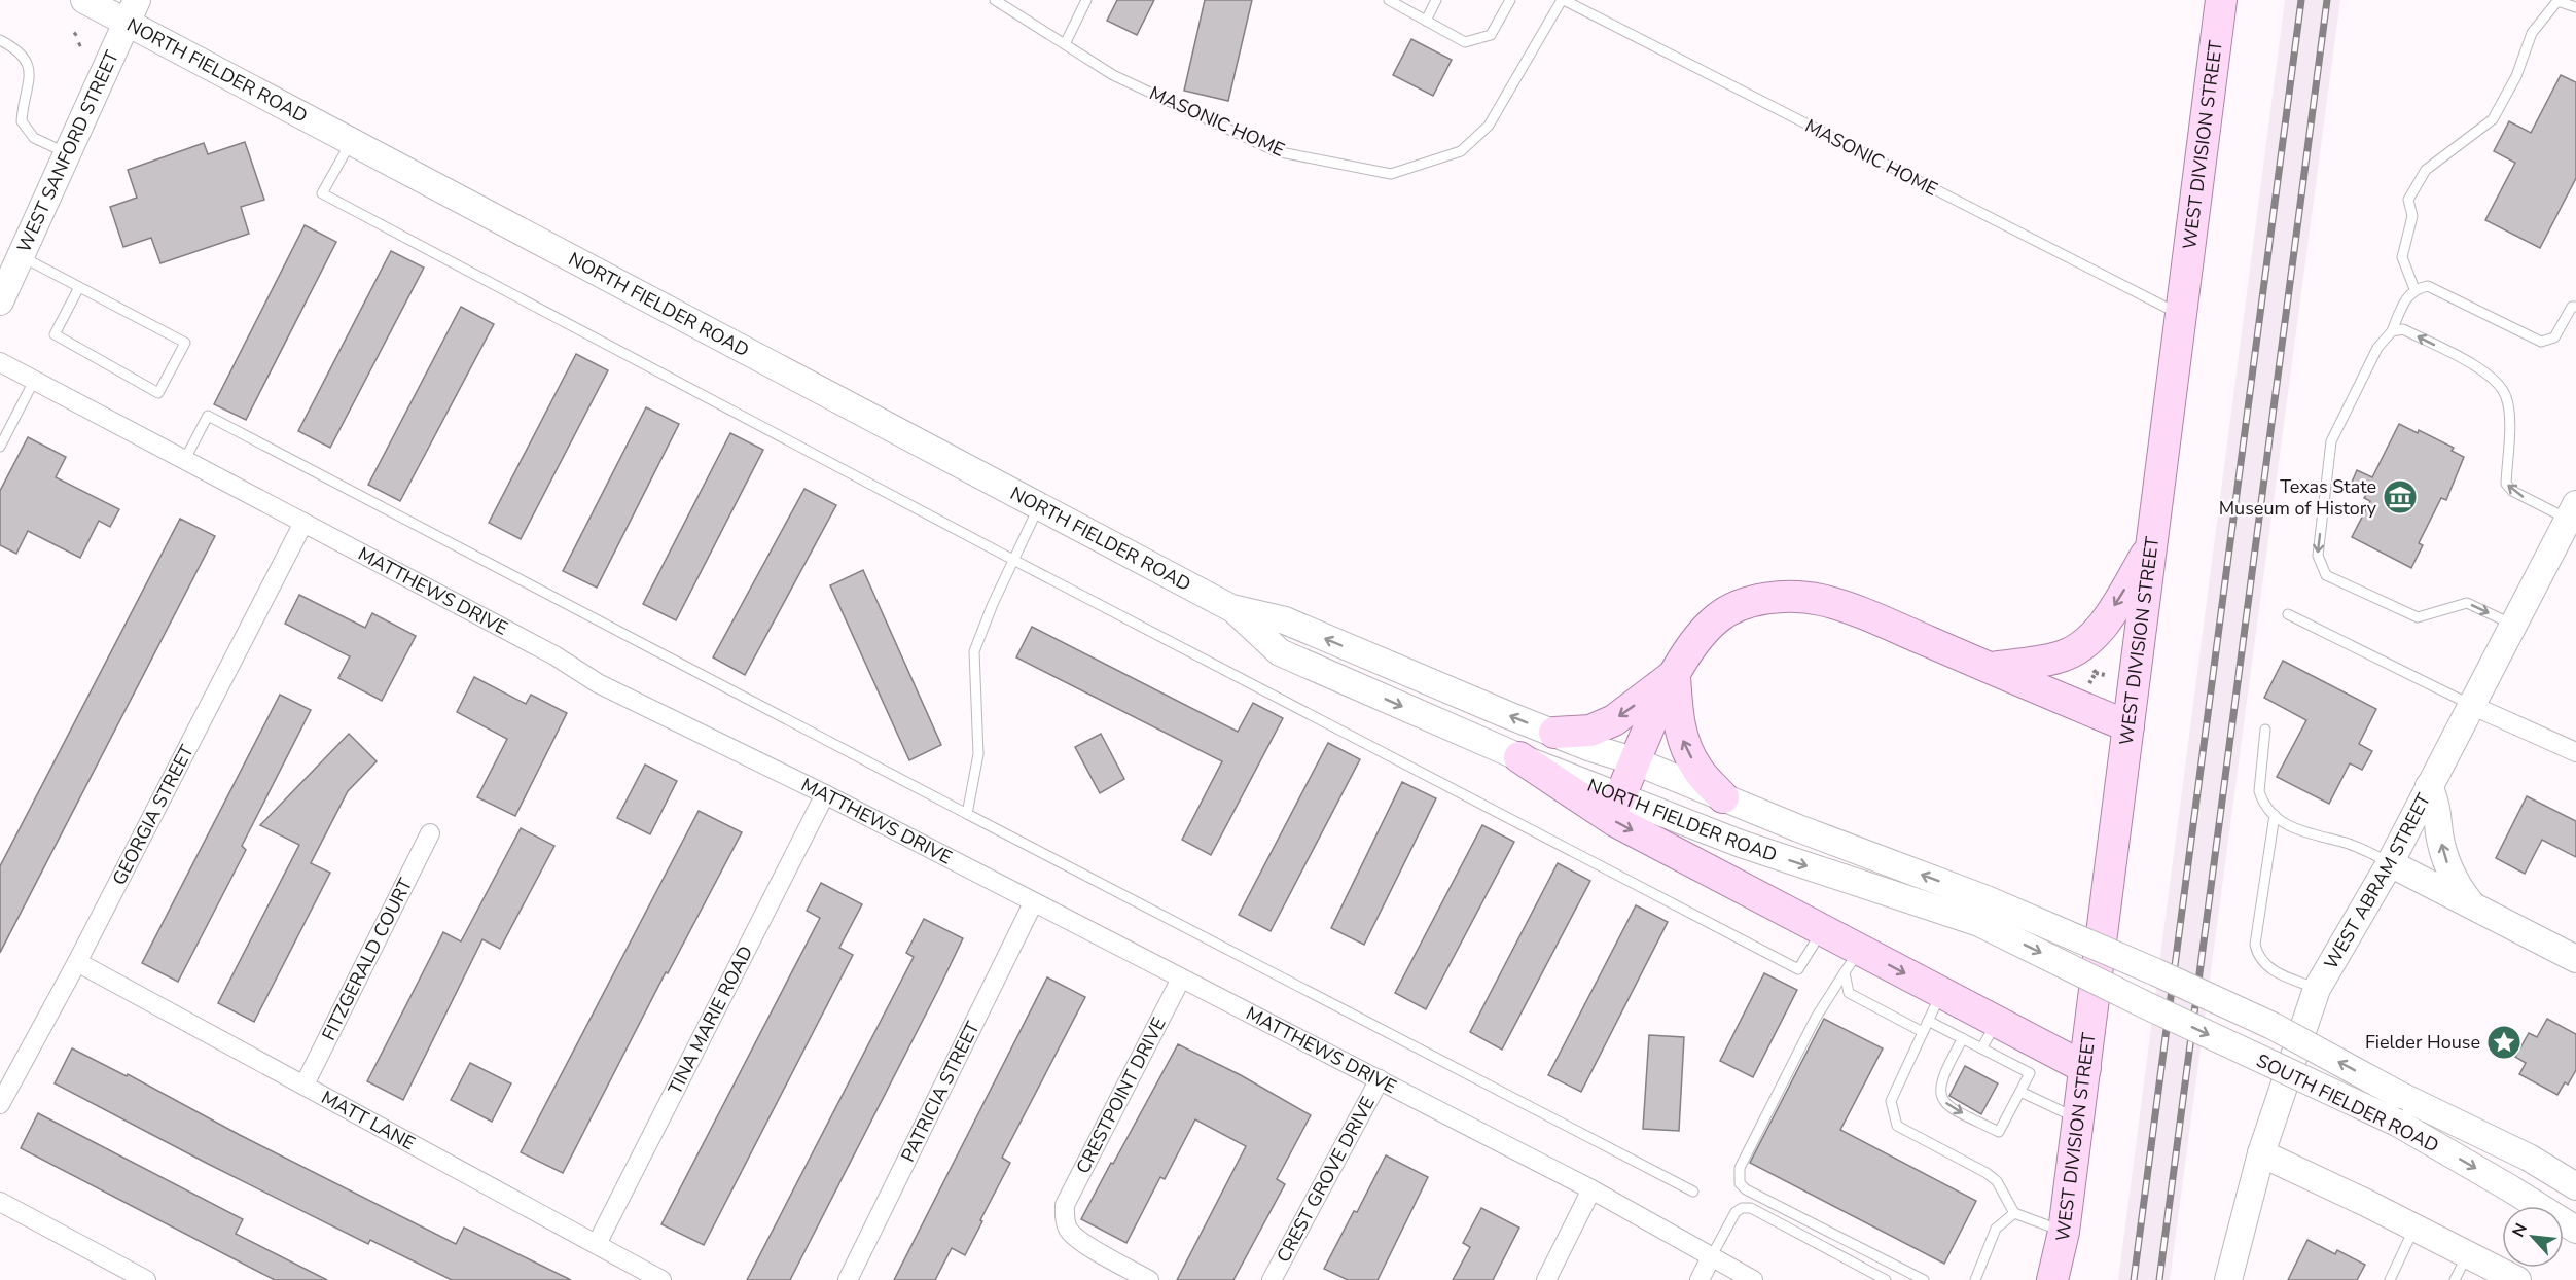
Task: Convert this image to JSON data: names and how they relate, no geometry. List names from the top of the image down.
{
  "streets": {
    "main road": [
      "NORTH FIELDER ROAD",
      "WEST DIVISION STREET",
      "WEST SANFORD STREET",
      "WEST ABRAM STREET",
      "SOUTH FIELDER ROAD"
    ],
    "street": [
      "MATTHEWS DRIVE",
      "GEORGIA STREET",
      "FITZGERALD COURT",
      "TINA MARIE ROAD",
      "PATRICIA STREET",
      "CRESTPOINT DRIVE",
      "MATT LANE",
      "CREST GROVE DRIVE"
    ],
    "lane": ["MASONIC HOME"]
  },
  "crossings": [
    ["NORTH FIELDER ROAD", "WEST SANFORD STREET"],
    ["NORTH FIELDER ROAD", "SOUTH FIELDER ROAD"],
    ["MASONIC HOME", "WEST DIVISION STREET"],
    ["MATTHEWS DRIVE", "GEORGIA STREET"],
    ["MATTHEWS DRIVE", "TINA MARIE ROAD"],
    ["MATTHEWS DRIVE", "PATRICIA STREET"],
    ["MATTHEWS DRIVE", "CRESTPOINT DRIVE"],
    ["MATTHEWS DRIVE", "CREST GROVE DRIVE"],
    ["GEORGIA STREET", "MATT LANE"],
    ["FITZGERALD COURT", "MATT LANE"],
    ["TINA MARIE ROAD", "MATT LANE"]
  ],
  "places": {
    "museum": ["Texas State Museum of History"],
    "place": ["Fielder House"]
  },
  "north": "top left"
}
